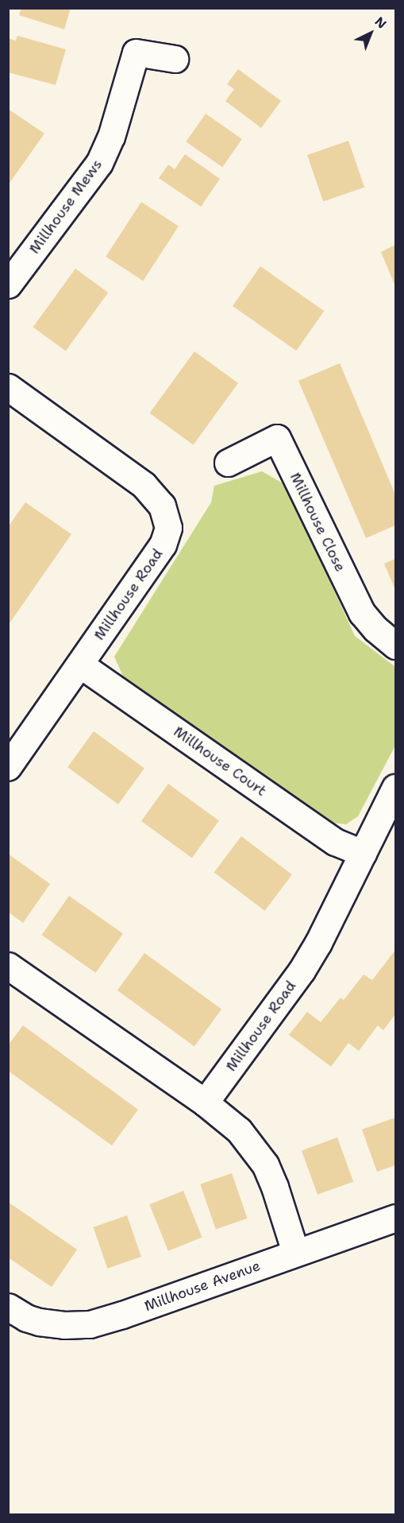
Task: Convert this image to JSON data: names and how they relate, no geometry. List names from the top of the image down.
{
  "streets": {
    "street": [
      "Millhouse Mews",
      "Millhouse Close",
      "Millhouse Road",
      "Millhouse Court",
      "Millhouse Avenue"
    ]
  },
  "crossings": [
    ["Millhouse Road", "Millhouse Court"]
  ],
  "north": "top right"
}
